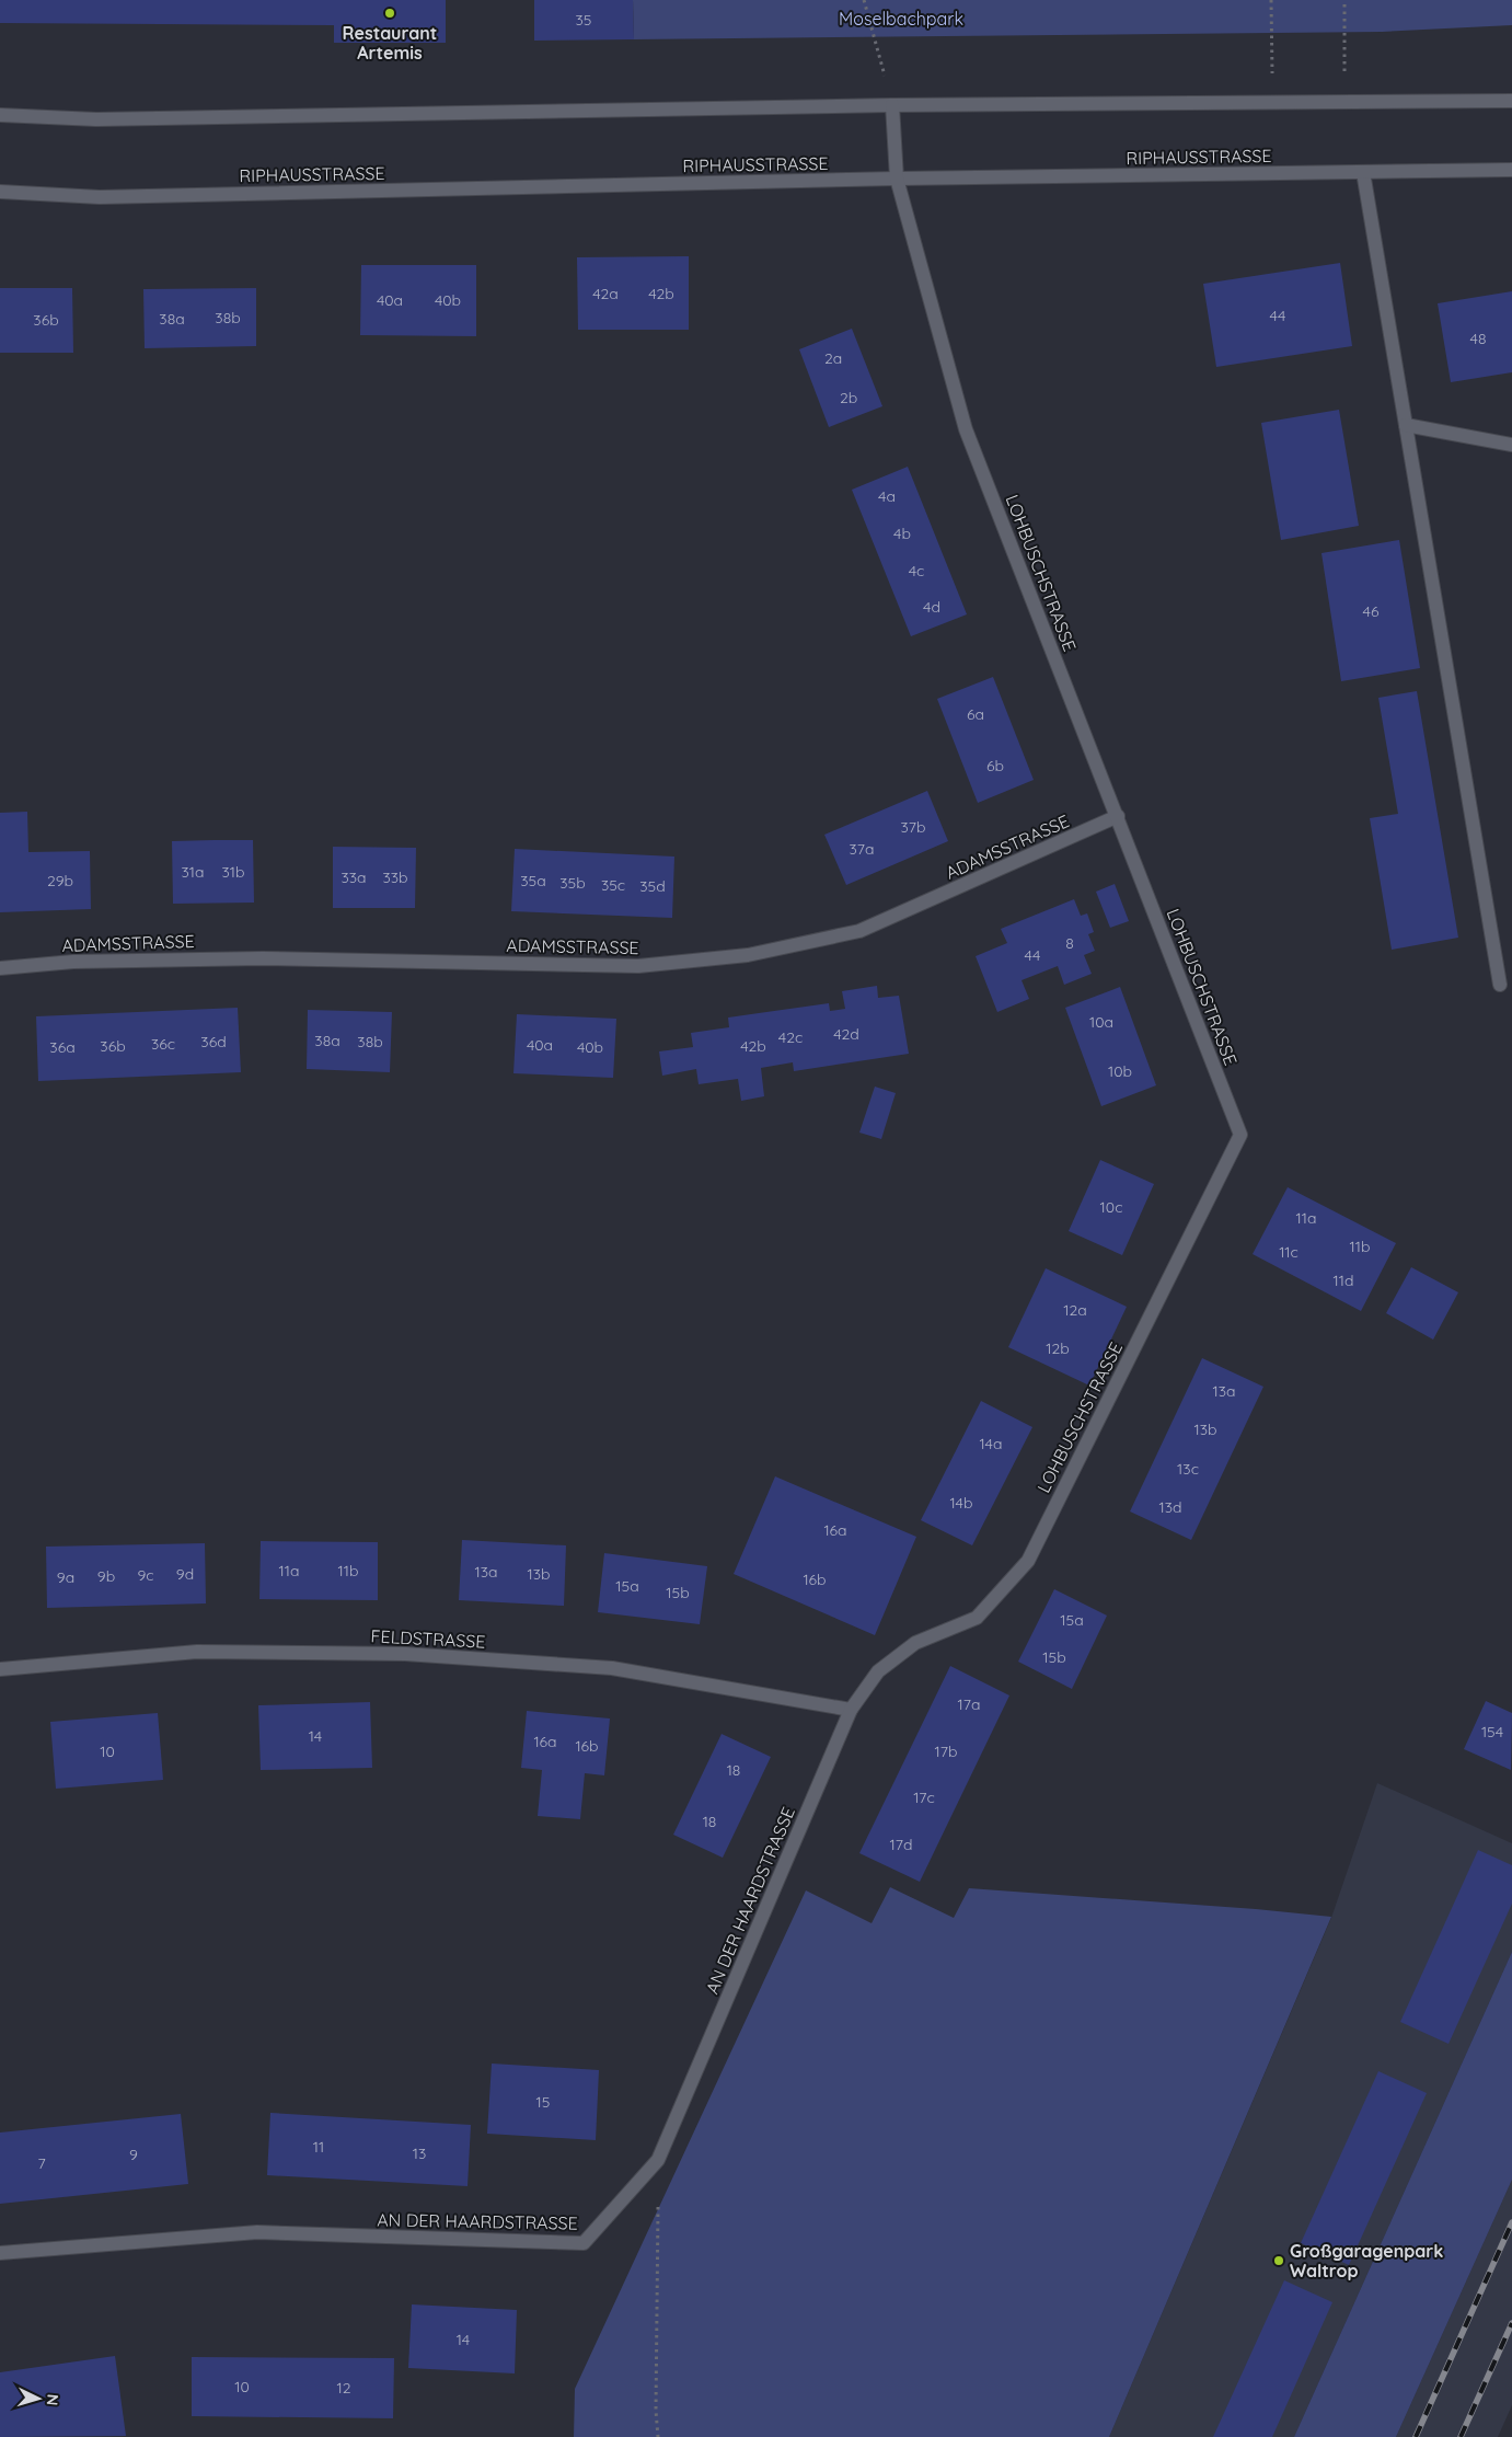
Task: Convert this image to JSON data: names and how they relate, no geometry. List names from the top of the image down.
{
  "streets": {
    "street": [
      "RIPHAUSSTRASSE",
      "LOHBUSCHSTRASSE",
      "ADAMSSTRASSE",
      "FELDSTRASSE",
      "AN DER HAARDSTRASSE"
    ]
  },
  "crossings": [
    ["RIPHAUSSTRASSE", "LOHBUSCHSTRASSE"],
    ["LOHBUSCHSTRASSE", "ADAMSSTRASSE"],
    ["LOHBUSCHSTRASSE", "FELDSTRASSE"],
    ["LOHBUSCHSTRASSE", "AN DER HAARDSTRASSE"],
    ["FELDSTRASSE", "AN DER HAARDSTRASSE"]
  ],
  "parks": ["Moselbachpark"],
  "places": ["Restaurant Artemis", "Großgaragenpark Waltrop"],
  "house_numbers": [
    "35",
    "42a",
    "42b",
    "40a",
    "40b",
    "44",
    "38b",
    "38a",
    "36b",
    "48",
    "2a",
    "2b",
    "4a",
    "4b",
    "4c",
    "4d",
    "46",
    "6a",
    "6b",
    "37b",
    "37a",
    "31a",
    "31b",
    "33a",
    "33b",
    "29b",
    "35a",
    "35b",
    "35c",
    "35d",
    "8",
    "44",
    "10a",
    "42d",
    "42c",
    "38a",
    "36d",
    "38b",
    "36c",
    "40a",
    "36b",
    "42b",
    "36a",
    "40b",
    "10b",
    "10c",
    "11a",
    "11b",
    "11c",
    "11d",
    "12a",
    "12b",
    "13a",
    "13b",
    "14a",
    "13c",
    "14b",
    "13d",
    "16a",
    "11a",
    "11b",
    "13a",
    "9d",
    "13b",
    "9c",
    "9b",
    "9a",
    "16b",
    "15a",
    "15b",
    "15a",
    "15b",
    "17a",
    "154",
    "14",
    "16a",
    "16b",
    "10",
    "17b",
    "18",
    "17c",
    "18",
    "17d",
    "15",
    "11",
    "13",
    "9",
    "7",
    "14",
    "10",
    "12"
  ],
  "north": "right"
}
